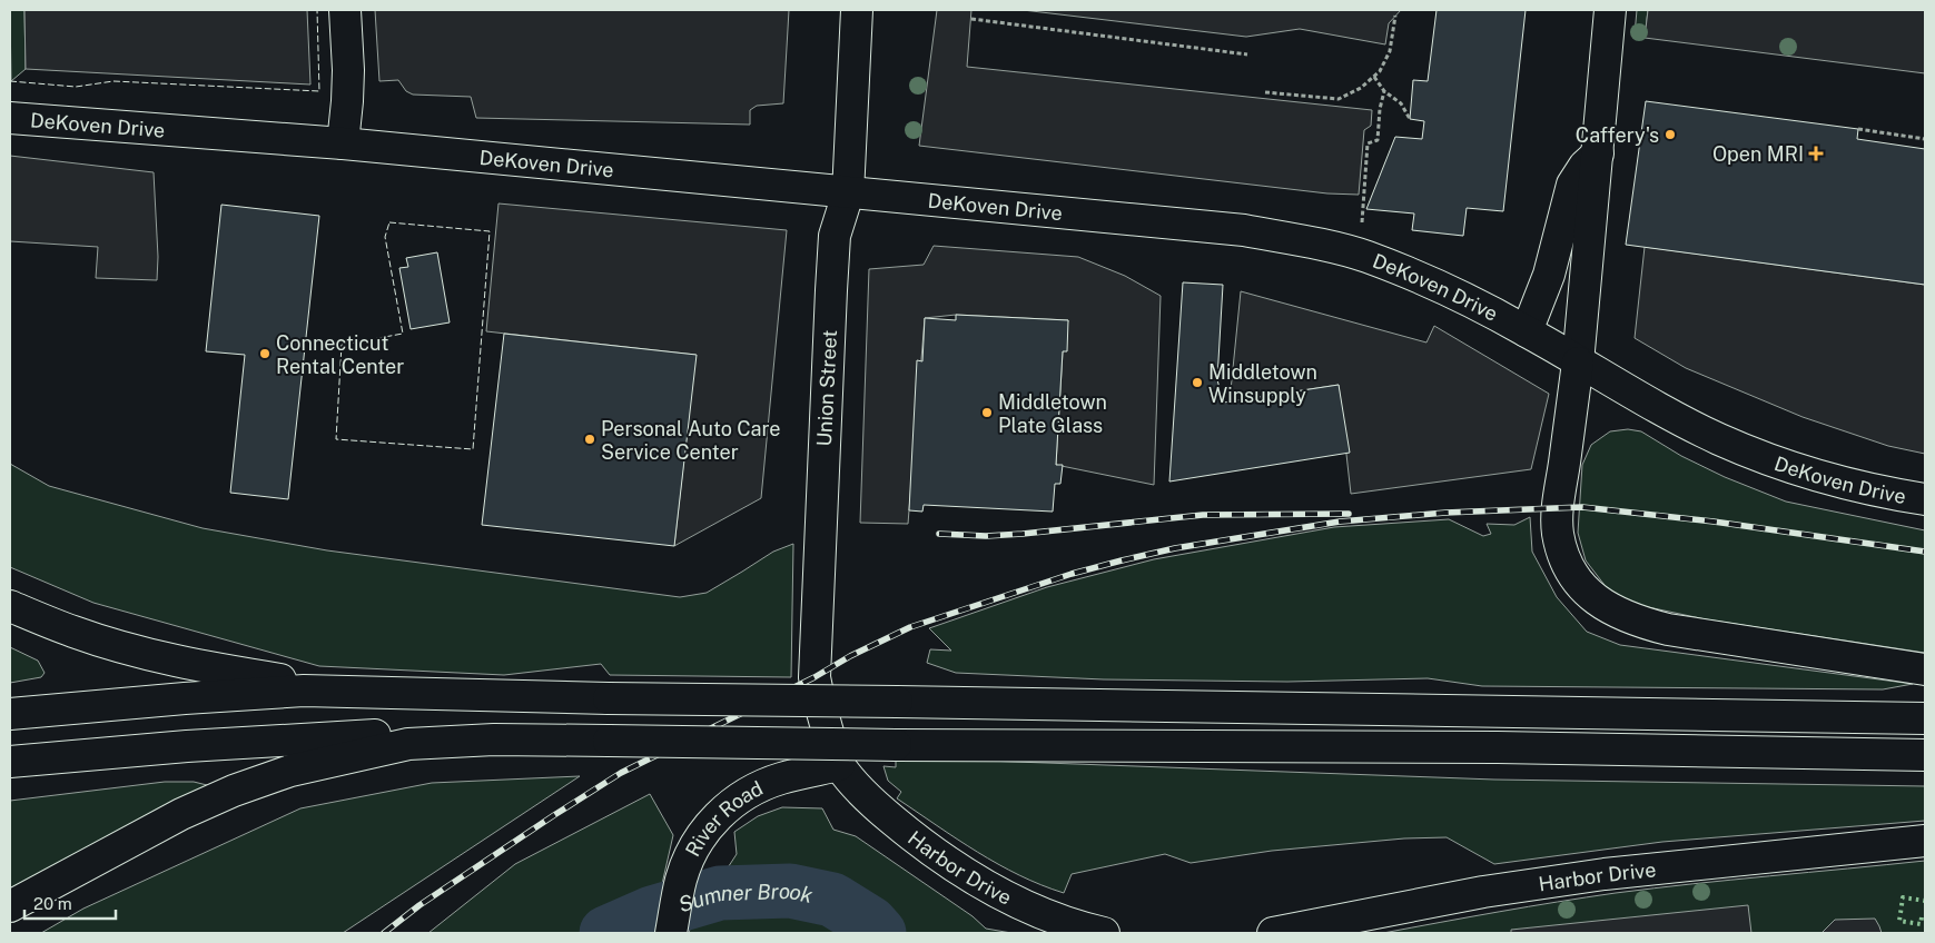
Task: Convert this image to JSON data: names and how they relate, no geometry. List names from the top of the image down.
{
  "streets": {
    "main road": [
      "DeKoven Drive",
      "Union Street",
      "River Road",
      "Harbor Drive"
    ]
  },
  "crossings": [
    ["DeKoven Drive", "Union Street"],
    ["Union Street", "River Road"],
    ["Union Street", "Harbor Drive"],
    ["River Road", "Harbor Drive"]
  ],
  "water": ["Sumner Brook"],
  "places": {
    "other": [
      "Caffery's",
      "Connecticut Rental Center",
      "Middletown Winsupply",
      "Middletown Plate Glass",
      "Personal Auto Care Service Center"
    ],
    "health": ["Open MRI"]
  },
  "scale_bar": "20 m"
}
